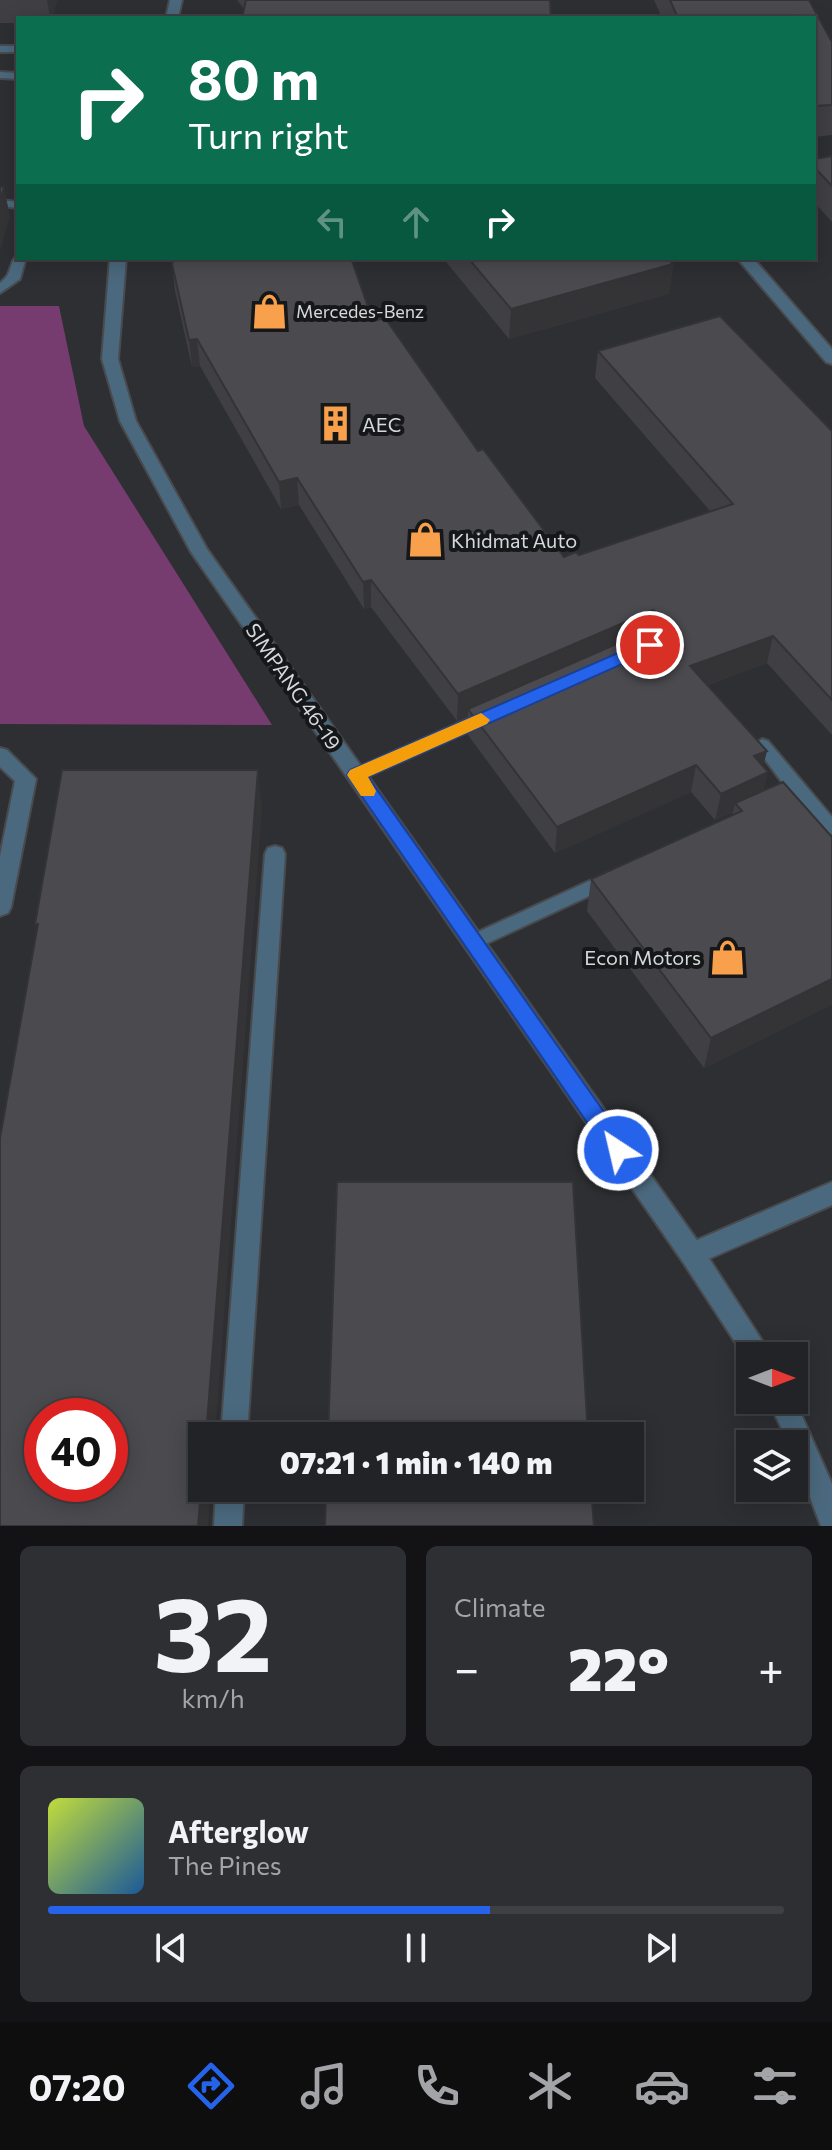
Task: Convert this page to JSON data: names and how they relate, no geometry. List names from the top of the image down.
{
  "streets": {
    "street": ["SIMPANG 46-19"]
  },
  "places": {
    "shop": ["Mercedes-Benz", "Khidmat Auto", "Econ Motors"],
    "building": ["AEC"]
  },
  "north": "right",
  "page": {
    "turn": ["80 m", "Turn right"],
    "limit": "40",
    "trip": "07:21 · 1 min · 140 m",
    "tile": [
      ["32", "km/h"],
      "Climate"
    ],
    "heat": ["−", "22°", "+"],
    "song": ["Afterglow", "The Pines"],
    "tabs": "07:20"
  }
}
